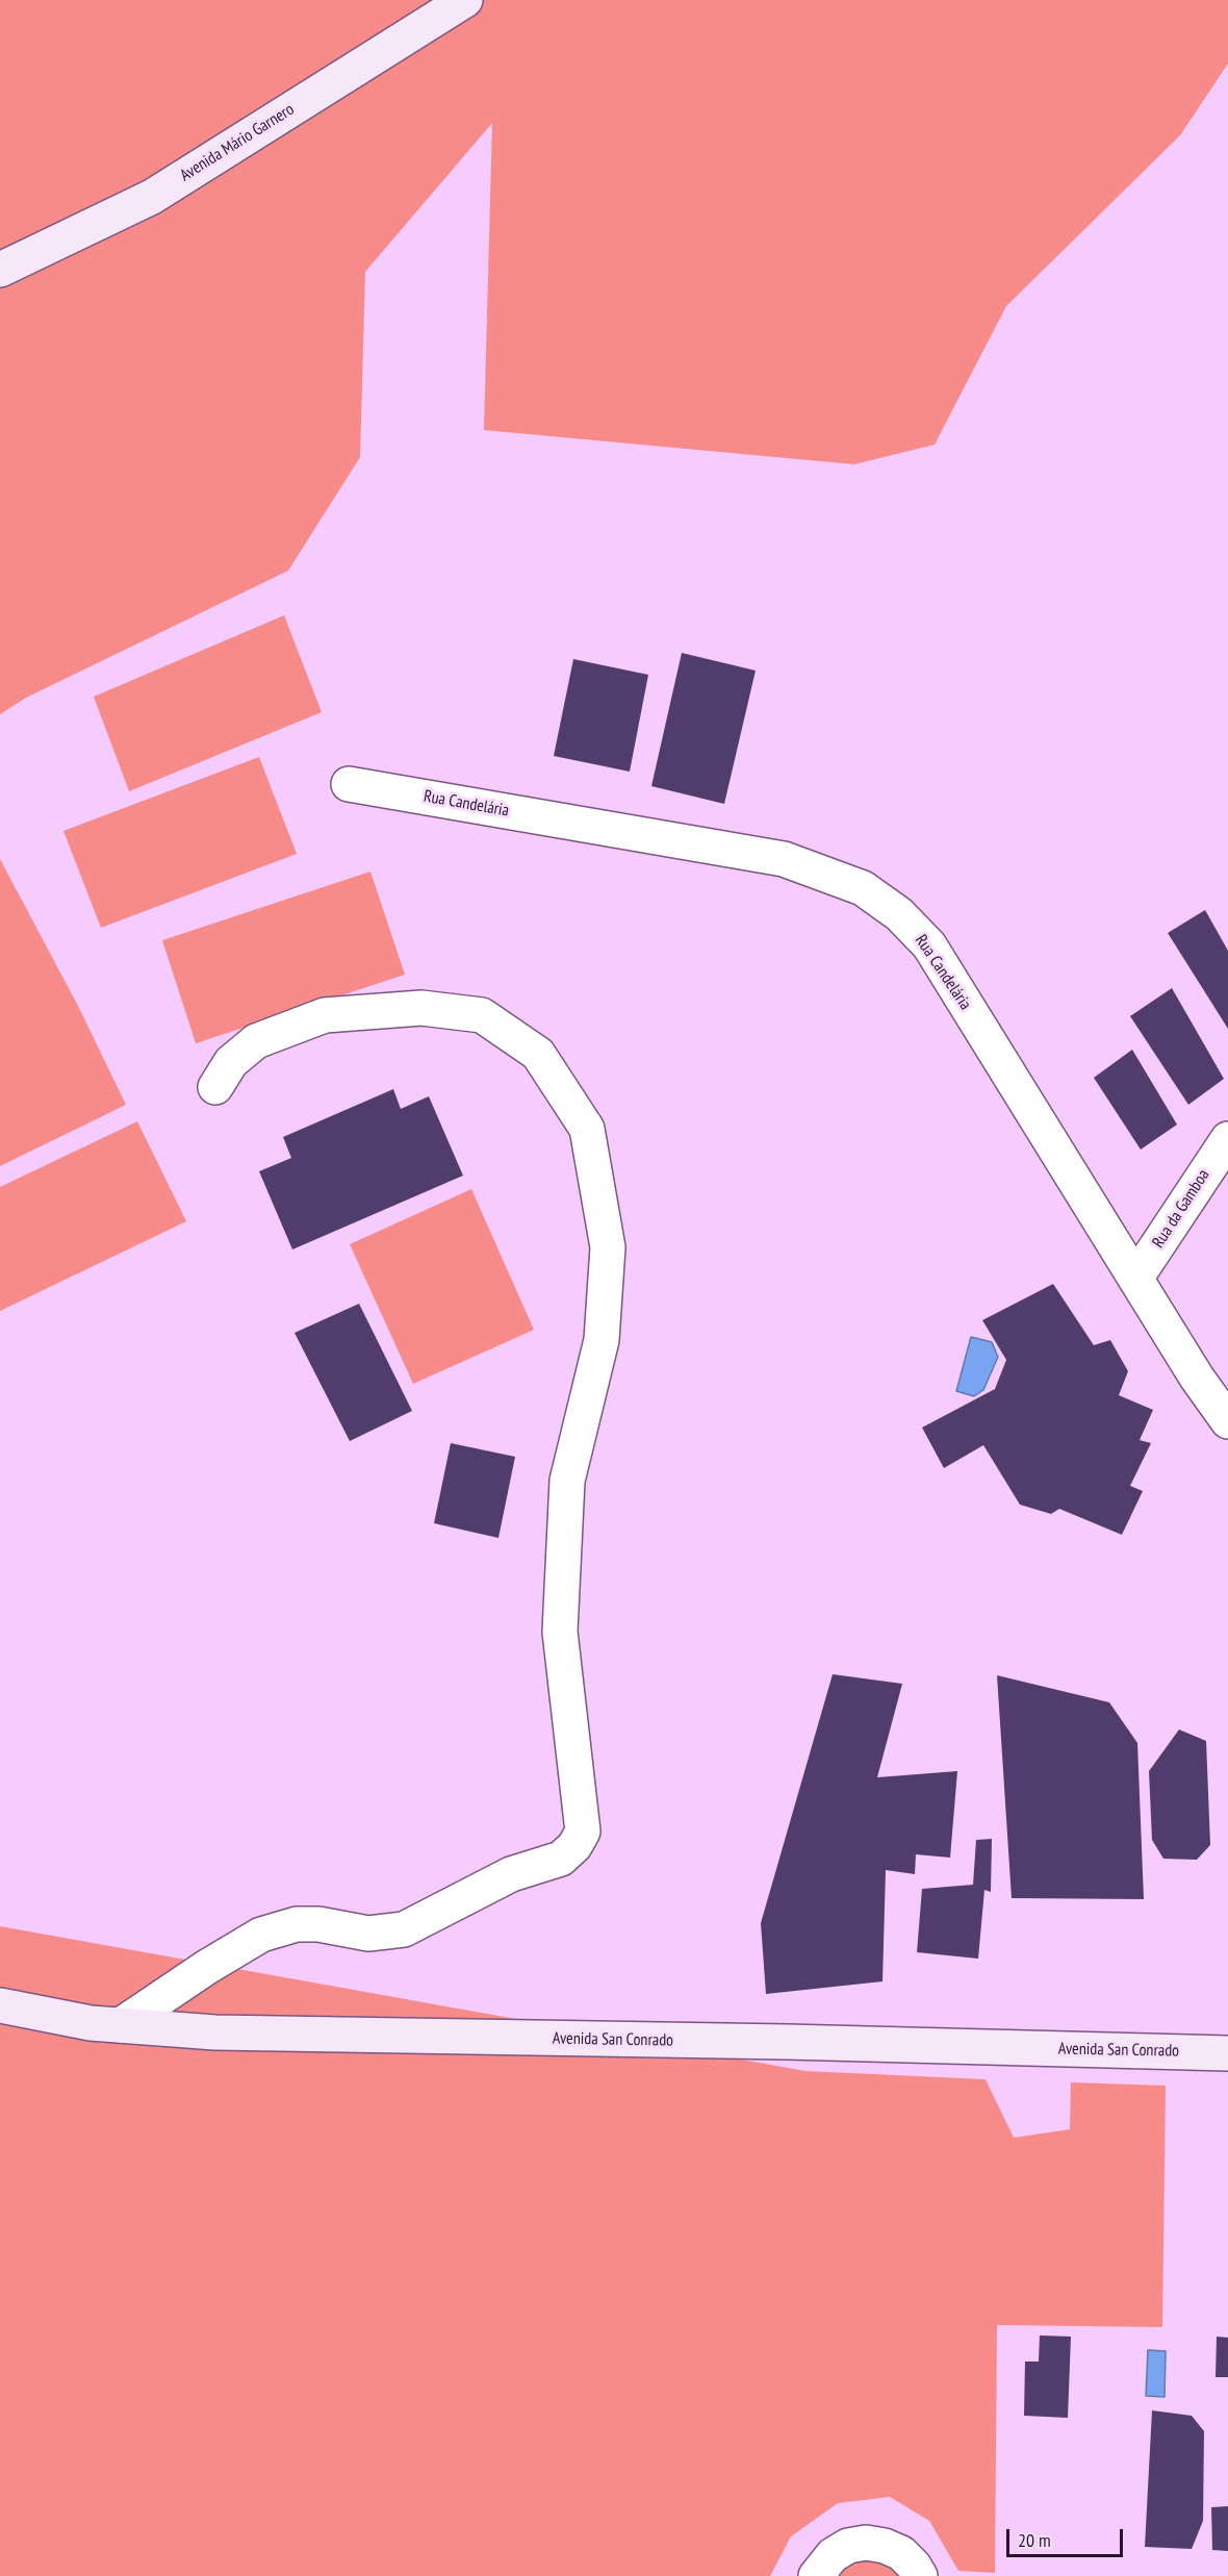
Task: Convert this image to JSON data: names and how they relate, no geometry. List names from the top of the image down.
{
  "streets": {
    "street": [
      "Avenida Mário Garnero",
      "Rua Candelária",
      "Rua da Gamboa",
      "Avenida San Conrado"
    ]
  },
  "crossings": [
    ["Rua Candelária", "Rua da Gamboa"]
  ],
  "scale_bar": "20 m"
}
